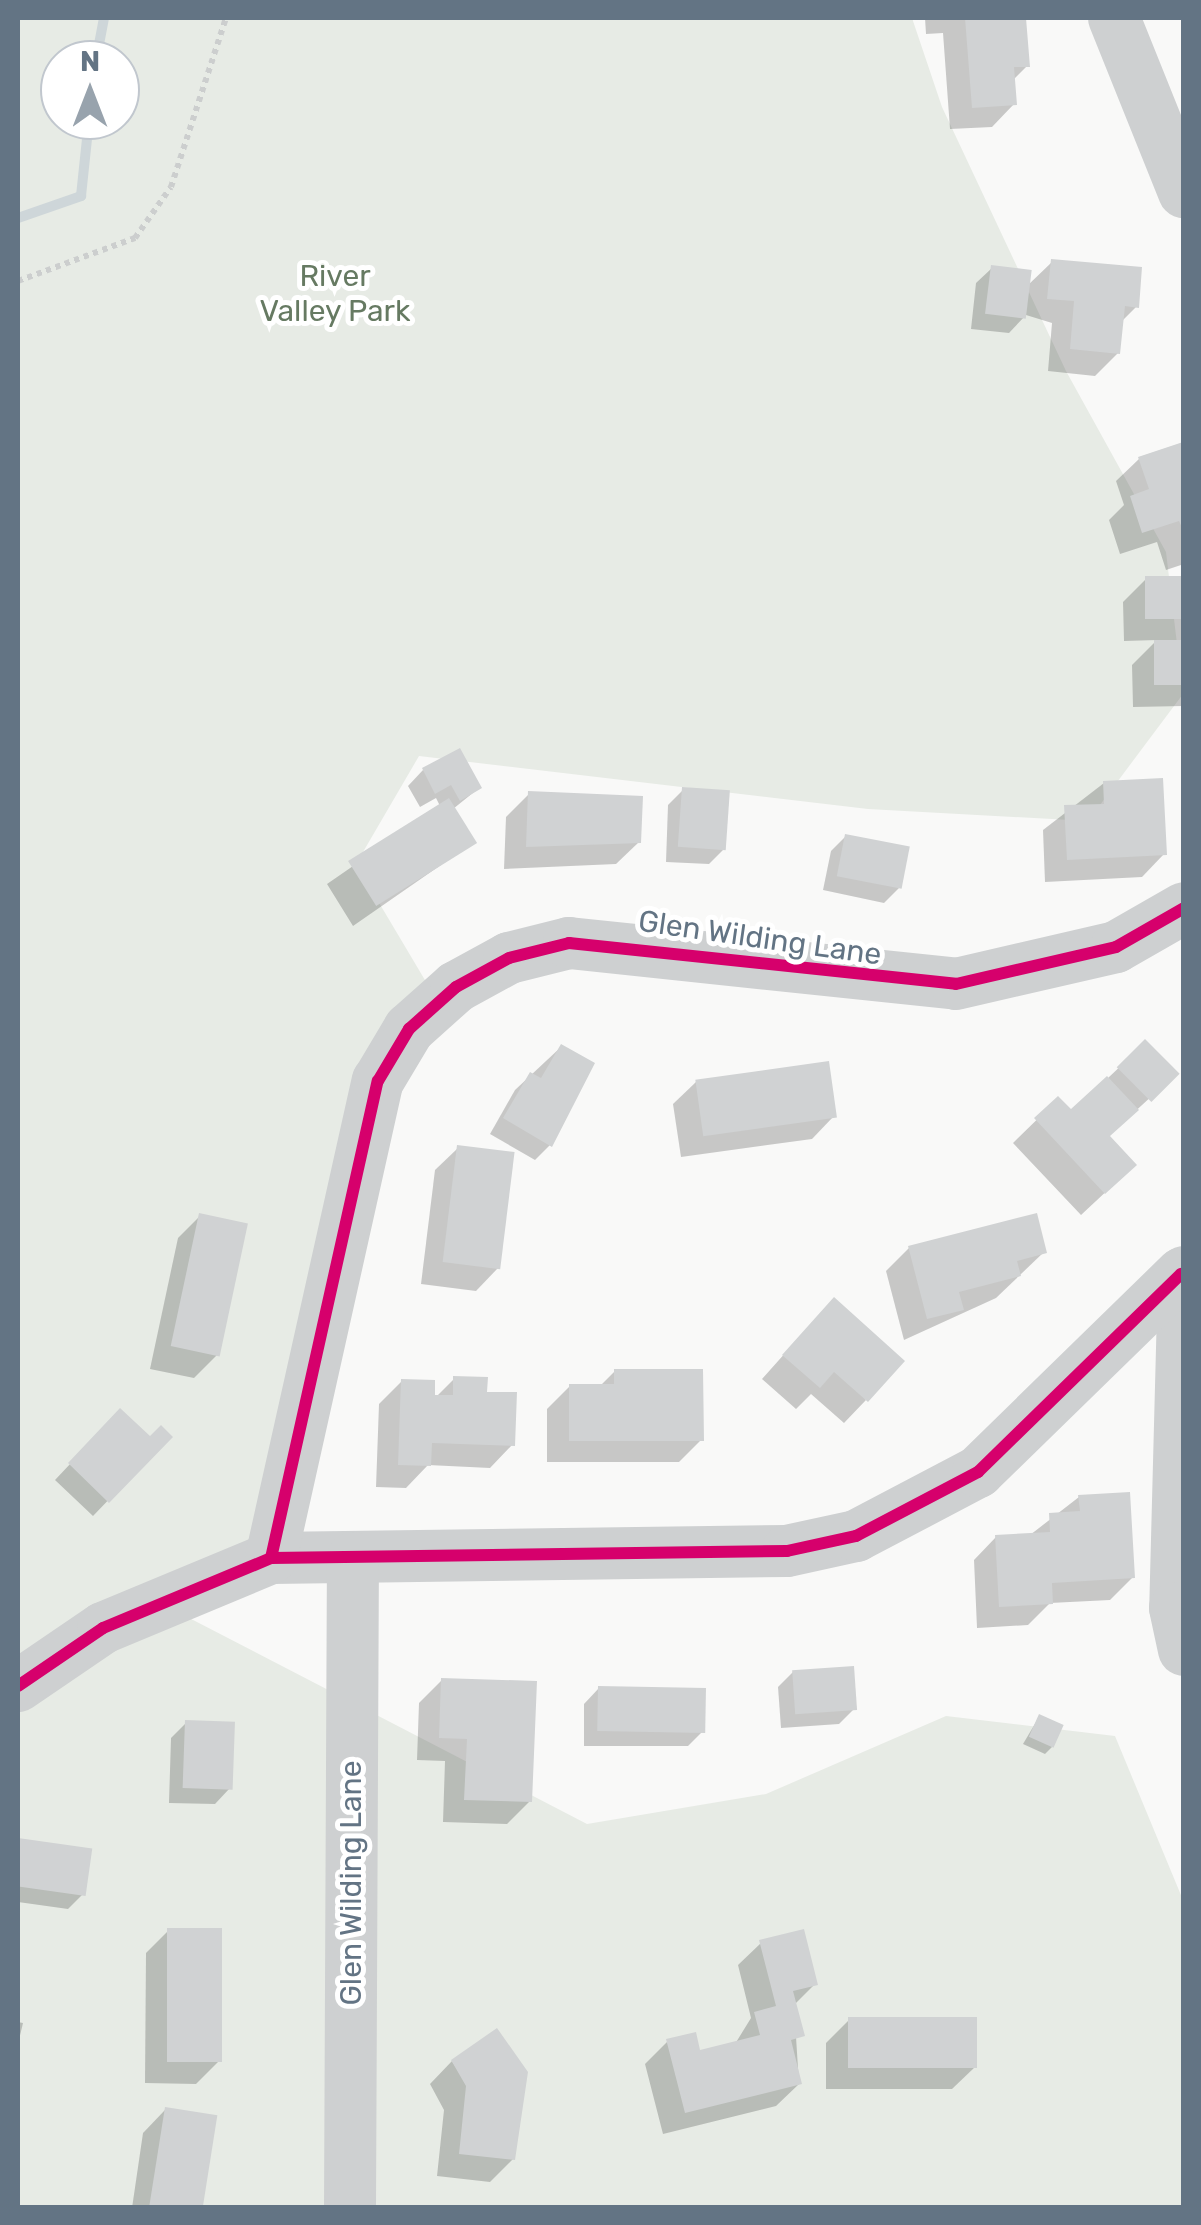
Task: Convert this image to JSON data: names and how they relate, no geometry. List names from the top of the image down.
{
  "streets": {
    "street": ["Glen Wilding Lane"]
  },
  "parks": ["River Valley Park"],
  "north": "top"
}
